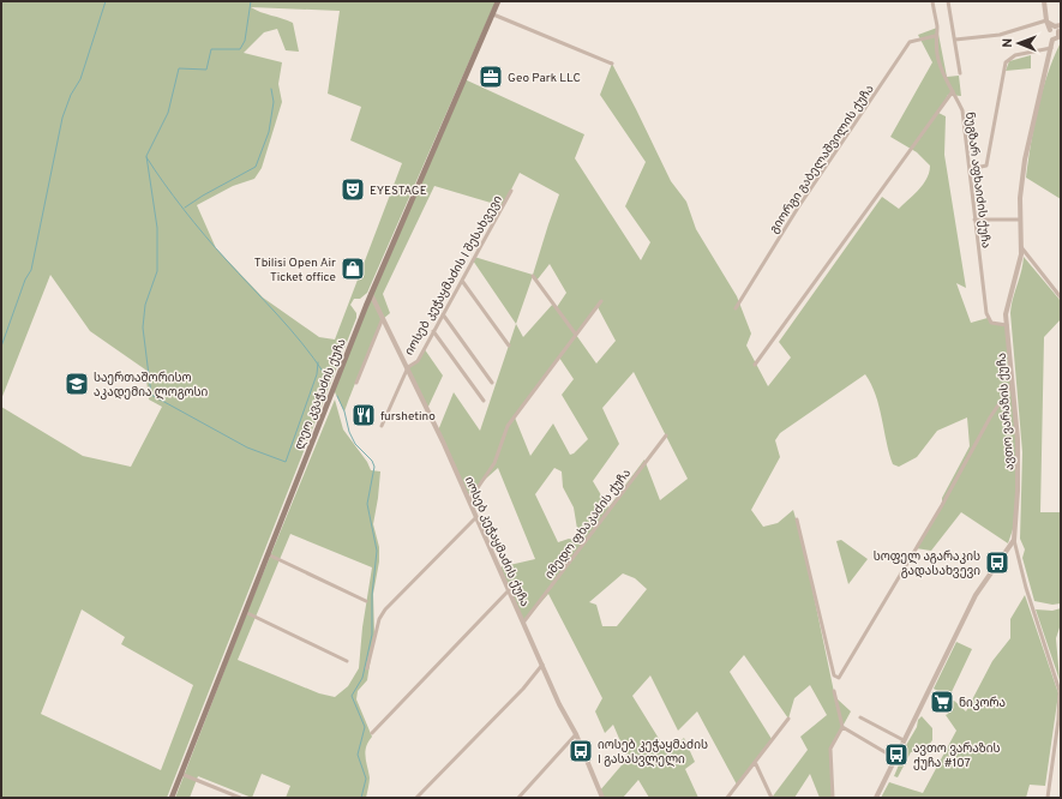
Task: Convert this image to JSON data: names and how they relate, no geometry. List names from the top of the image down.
{
  "streets": {
    "main road": ["ლეო კვაჭაძის ქუჩა"],
    "street": [
      "გიორგი გაბელაშვილის ქუჩა",
      "ნუგზარ აფხაიძის ქუჩა",
      "იოსებ კეჭაყმაძის I შესახვევი",
      "ავთო ვარაზის ქუჩა",
      "იმედო ფხაკაძის ქუჩა",
      "იოსებ კეჭაყმაძის ქუჩა"
    ]
  },
  "crossings": [
    ["გიორგი გაბელაშვილის ქუჩა", "ნუგზარ აფხაიძის ქუჩა"],
    ["ნუგზარ აფხაიძის ქუჩა", "ავთო ვარაზის ქუჩა"],
    ["იოსებ კეჭაყმაძის I შესახვევი", "იოსებ კეჭაყმაძის ქუჩა"],
    ["ლეო კვაჭაძის ქუჩა", "იოსებ კეჭაყმაძის ქუჩა"],
    ["იმედო ფხაკაძის ქუჩა", "იოსებ კეჭაყმაძის ქუჩა"]
  ],
  "places": {
    "office": ["Geo Park LLC"],
    "theatre": ["EYESTAGE"],
    "shop": ["Tbilisi Open Air Ticket office"],
    "school or university": ["საერთაშორისო აკადემია ლოგოსი"],
    "restaurant": ["furshetino"],
    "bus stop": ["სოფელ აგარაკის გადასახვევი", "იოსებ კეჭაყმაძის I გასასვლელი", "ავთო ვარაზის ქუჩა #107"],
    "supermarket": ["ნიკორა"]
  },
  "north": "left"
}
